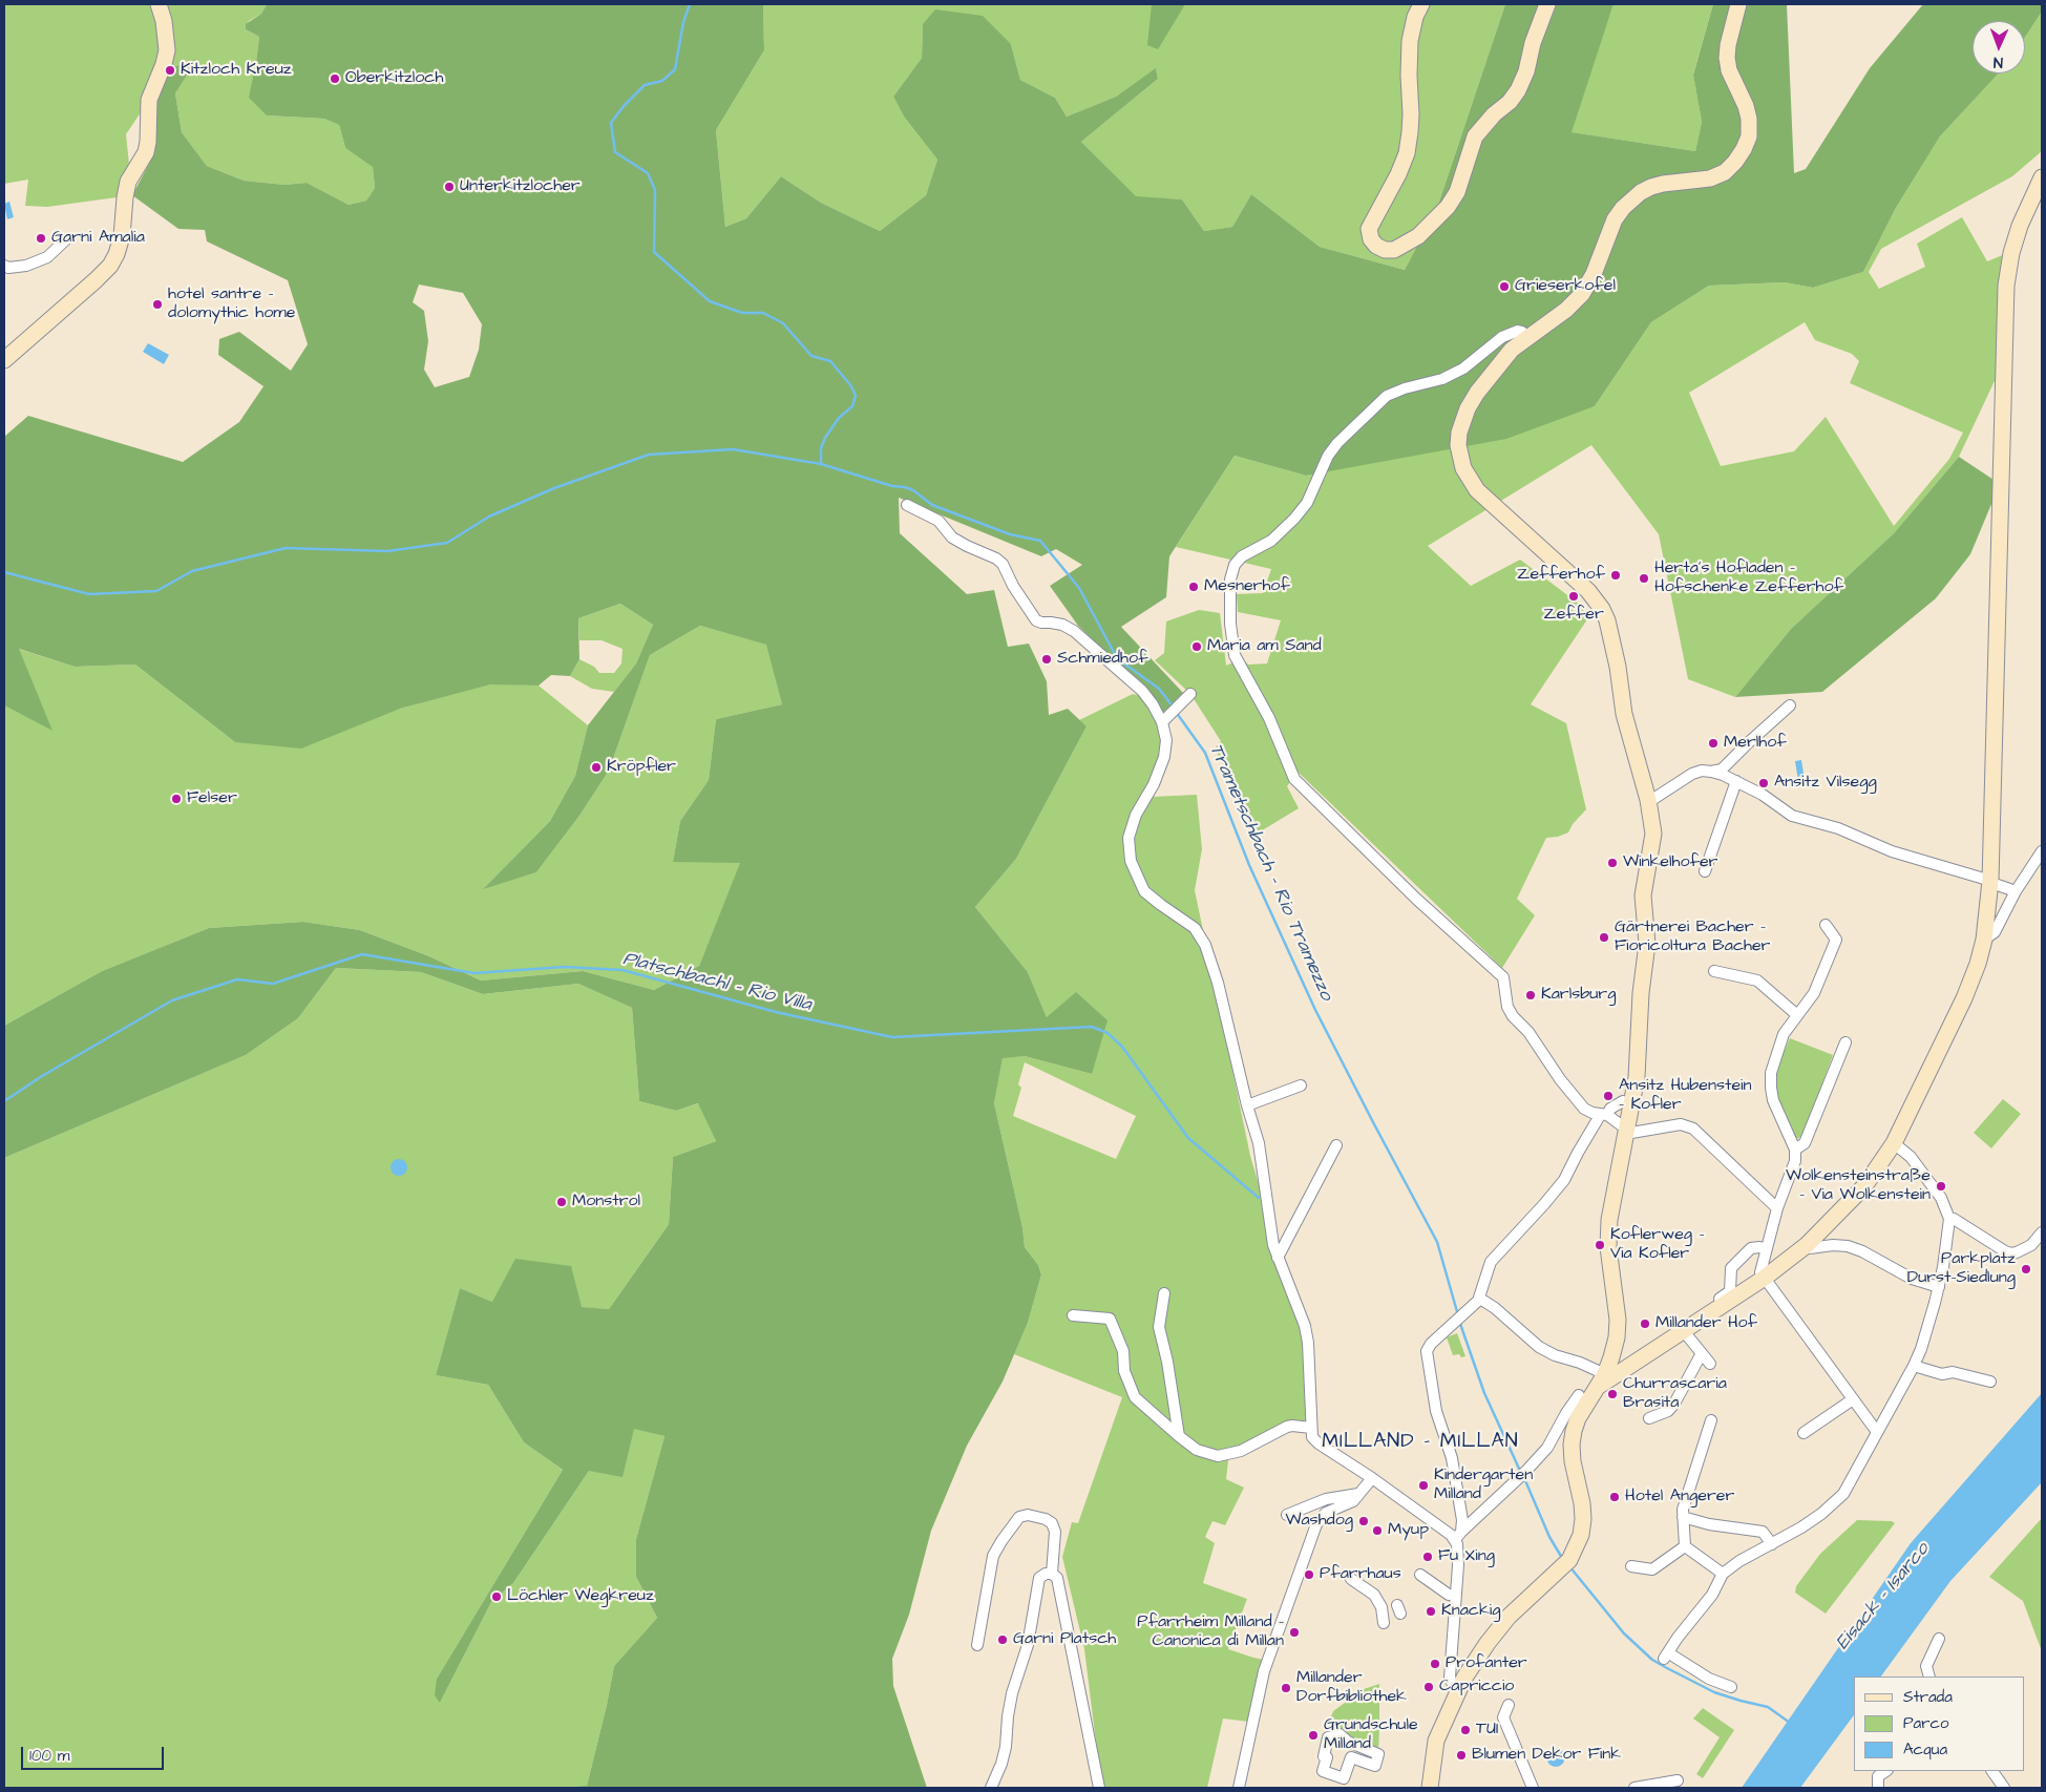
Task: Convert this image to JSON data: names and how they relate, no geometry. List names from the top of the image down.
{
  "districts": ["MILLAND - MILLAN"],
  "water": ["Trametschbach - Rio Tramezzo", "Platschbachl - Rio Villa", "Eisack - Isarco"],
  "places": [
    "Kitzloch Kreuz",
    "Oberkitzloch",
    "Unterkitzlocher",
    "Garni Amalia",
    "Grieserkofel",
    "hotel santre - dolomythic home",
    "Zefferhof",
    "Herta's Hofladen - Hofschenke Zefferhof",
    "Mesnerhof",
    "Zeffer",
    "Maria am Sand",
    "Schmiedhof",
    "Merlhof",
    "Kröpfler",
    "Ansitz Vilsegg",
    "Felser",
    "Winkelhofer",
    "Gärtnerei Bacher - Fioricoltura Bacher",
    "Karlsburg",
    "Ansitz Hubenstein - Kofler",
    "Wolkensteinstraße - Via Wolkenstein",
    "Monstrol",
    "Koflerweg - Via Kofler",
    "Parkplatz Durst-Siedlung",
    "Millander Hof",
    "Churrascaria Brasita",
    "Kindergarten Milland",
    "Hotel Angerer",
    "Washdog",
    "Myup",
    "Fu Xing",
    "Pfarrhaus",
    "Löchler Wegkreuz",
    "Knackig",
    "Pfarrheim Milland - Canonica di Millan",
    "Garni Platsch",
    "Profanter",
    "Capriccio",
    "Millander Dorfbibliothek",
    "TUI",
    "Grundschule Milland",
    "Blumen Dekor Fink"
  ],
  "legend": ["Strada", "Parco", "Acqua"],
  "scale_bar": "100 m",
  "north": "bottom"
}
